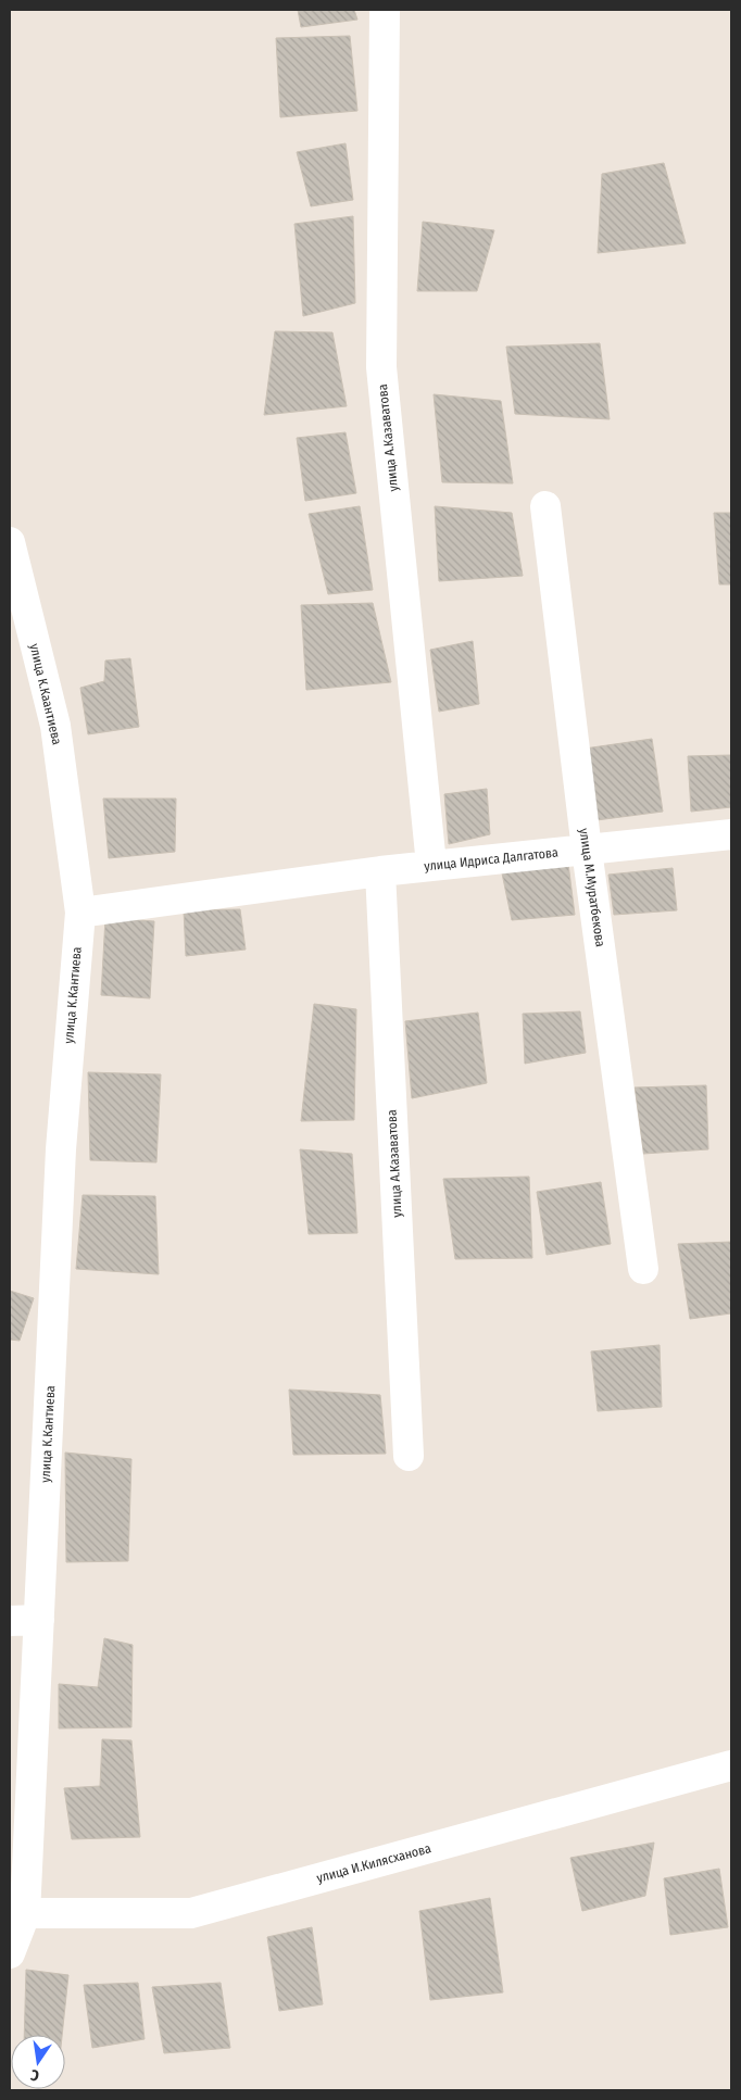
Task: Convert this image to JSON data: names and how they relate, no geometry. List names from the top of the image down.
{
  "streets": {
    "street": [
      "улица А.Казаватова",
      "улица К.Каантиева",
      "улица Идриса Далгатова",
      "улица М.Муратбекова",
      "улица К.Кантиева",
      "улица И.Килясханова"
    ]
  },
  "crossings": [
    ["улица А.Казаватова", "улица Идриса Далгатова"],
    ["улица К.Каантиева", "улица Идриса Далгатова"],
    ["улица К.Каантиева", "улица К.Кантиева"],
    ["улица Идриса Далгатова", "улица М.Муратбекова"],
    ["улица Идриса Далгатова", "улица К.Кантиева"],
    ["улица К.Кантиева", "улица И.Килясханова"]
  ],
  "north": "bottom"
}
